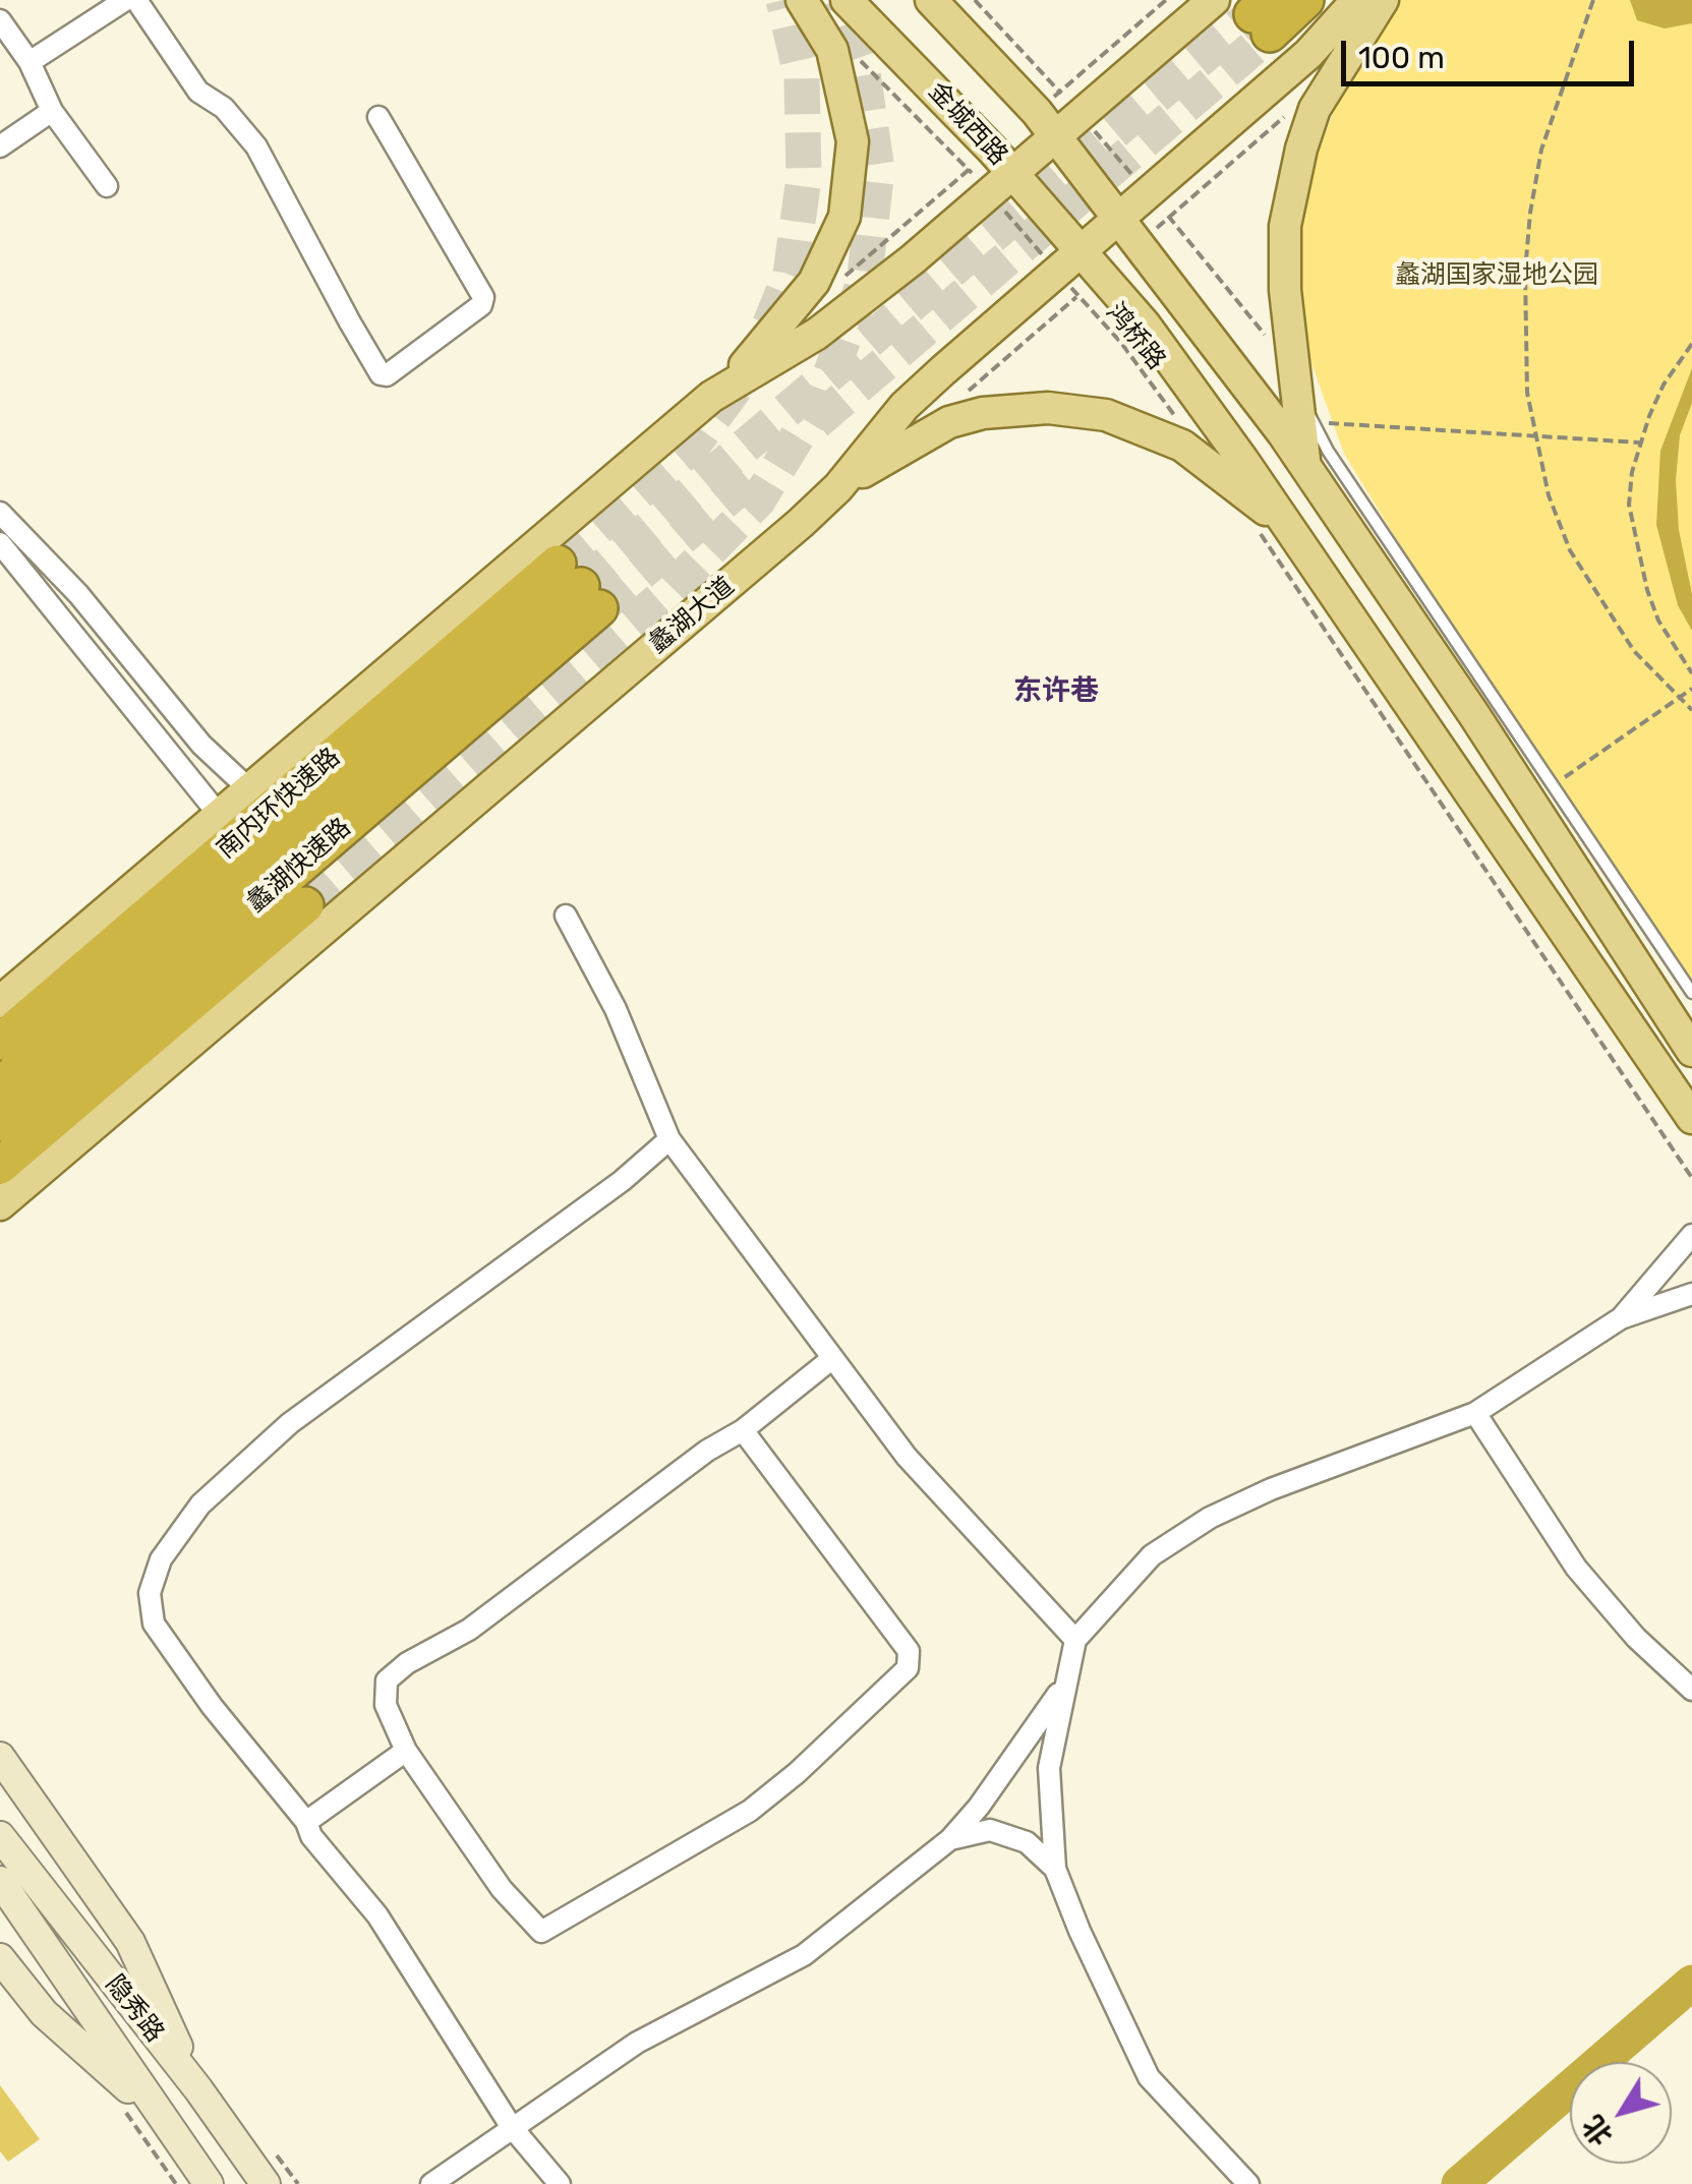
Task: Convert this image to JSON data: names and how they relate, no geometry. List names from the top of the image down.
{
  "streets": {
    "highway": ["南内环快速路", "蠡湖快速路"],
    "main road": ["金城西路", "蠡湖大道", "隐秀路"],
    "path": ["鸿桥路"]
  },
  "crossings": [
    ["金城西路", "鸿桥路"],
    ["金城西路", "蠡湖大道"],
    ["鸿桥路", "蠡湖大道"],
    ["南内环快速路", "蠡湖快速路"]
  ],
  "districts": ["东许巷"],
  "parks": ["蠡湖国家湿地公园"],
  "scale_bar": "100 m",
  "north": "bottom left"
}
